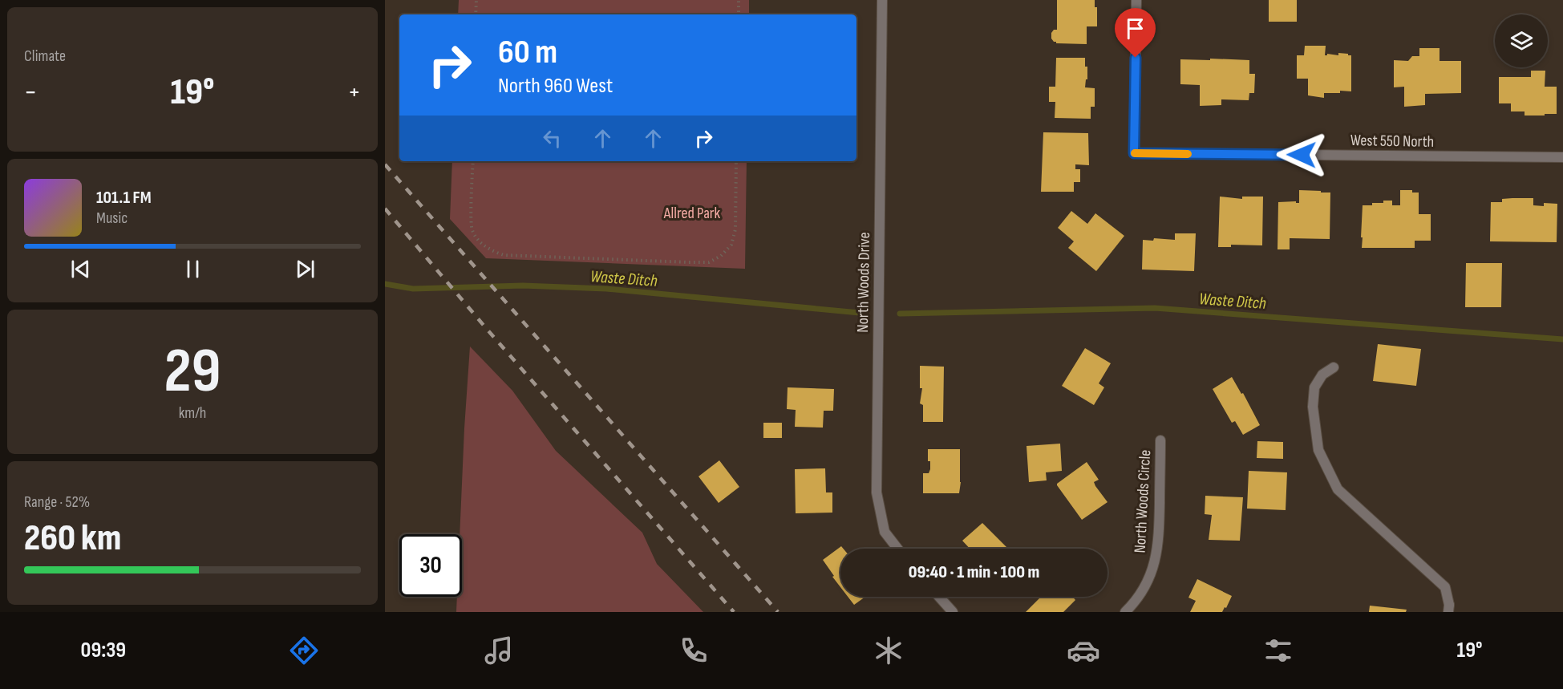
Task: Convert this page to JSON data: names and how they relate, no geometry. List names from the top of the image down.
{
  "streets": {
    "street": ["West 550 North", "North Woods Drive", "North Woods Circle"]
  },
  "water": ["Waste Ditch"],
  "parks": ["Allred Park"],
  "page": {
    "tile": [
      "Climate",
      ["29", "km/h"],
      ["Range · 52%", "260 km"]
    ],
    "turn": ["60 m", "North 960 West"],
    "heat": ["−", "19°", "+"],
    "song": ["101.1 FM", "Music"],
    "limit": "30",
    "trip": "09:40 · 1 min · 100 m",
    "tabs": ["09:39", "19°"]
  }
}
